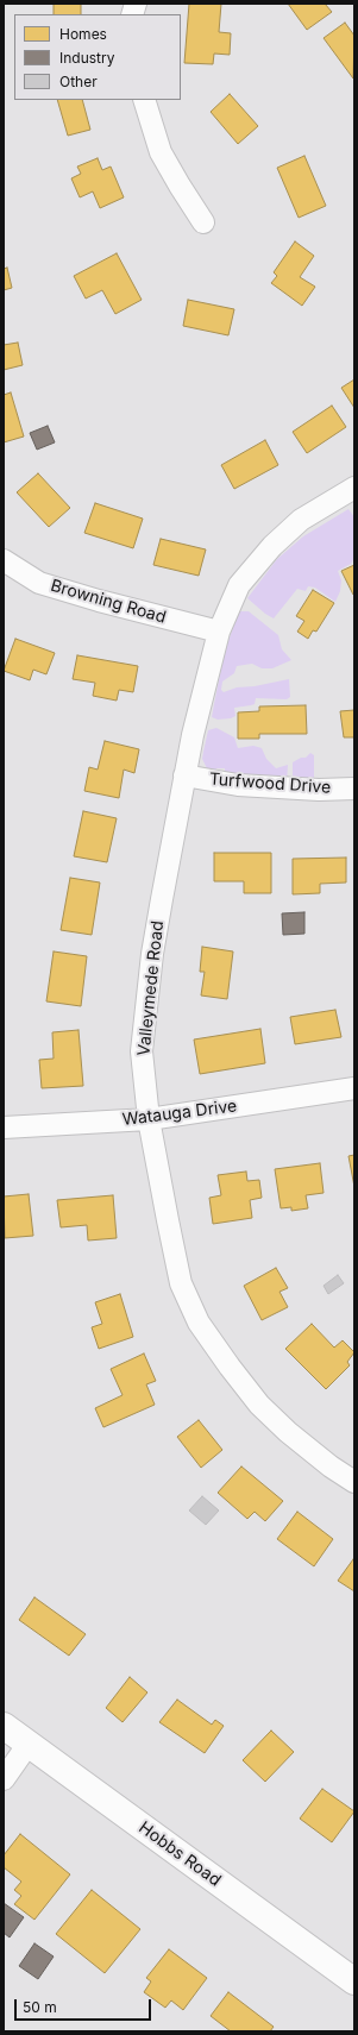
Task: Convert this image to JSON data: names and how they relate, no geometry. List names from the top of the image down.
{
  "streets": {
    "street": [
      "Browning Road",
      "Turfwood Drive",
      "Valleymede Road",
      "Watauga Drive",
      "Hobbs Road"
    ]
  },
  "crossings": [
    ["Browning Road", "Valleymede Road"],
    ["Turfwood Drive", "Valleymede Road"],
    ["Valleymede Road", "Watauga Drive"]
  ],
  "legend": ["Homes", "Industry", "Other"],
  "scale_bar": "50 m"
}
